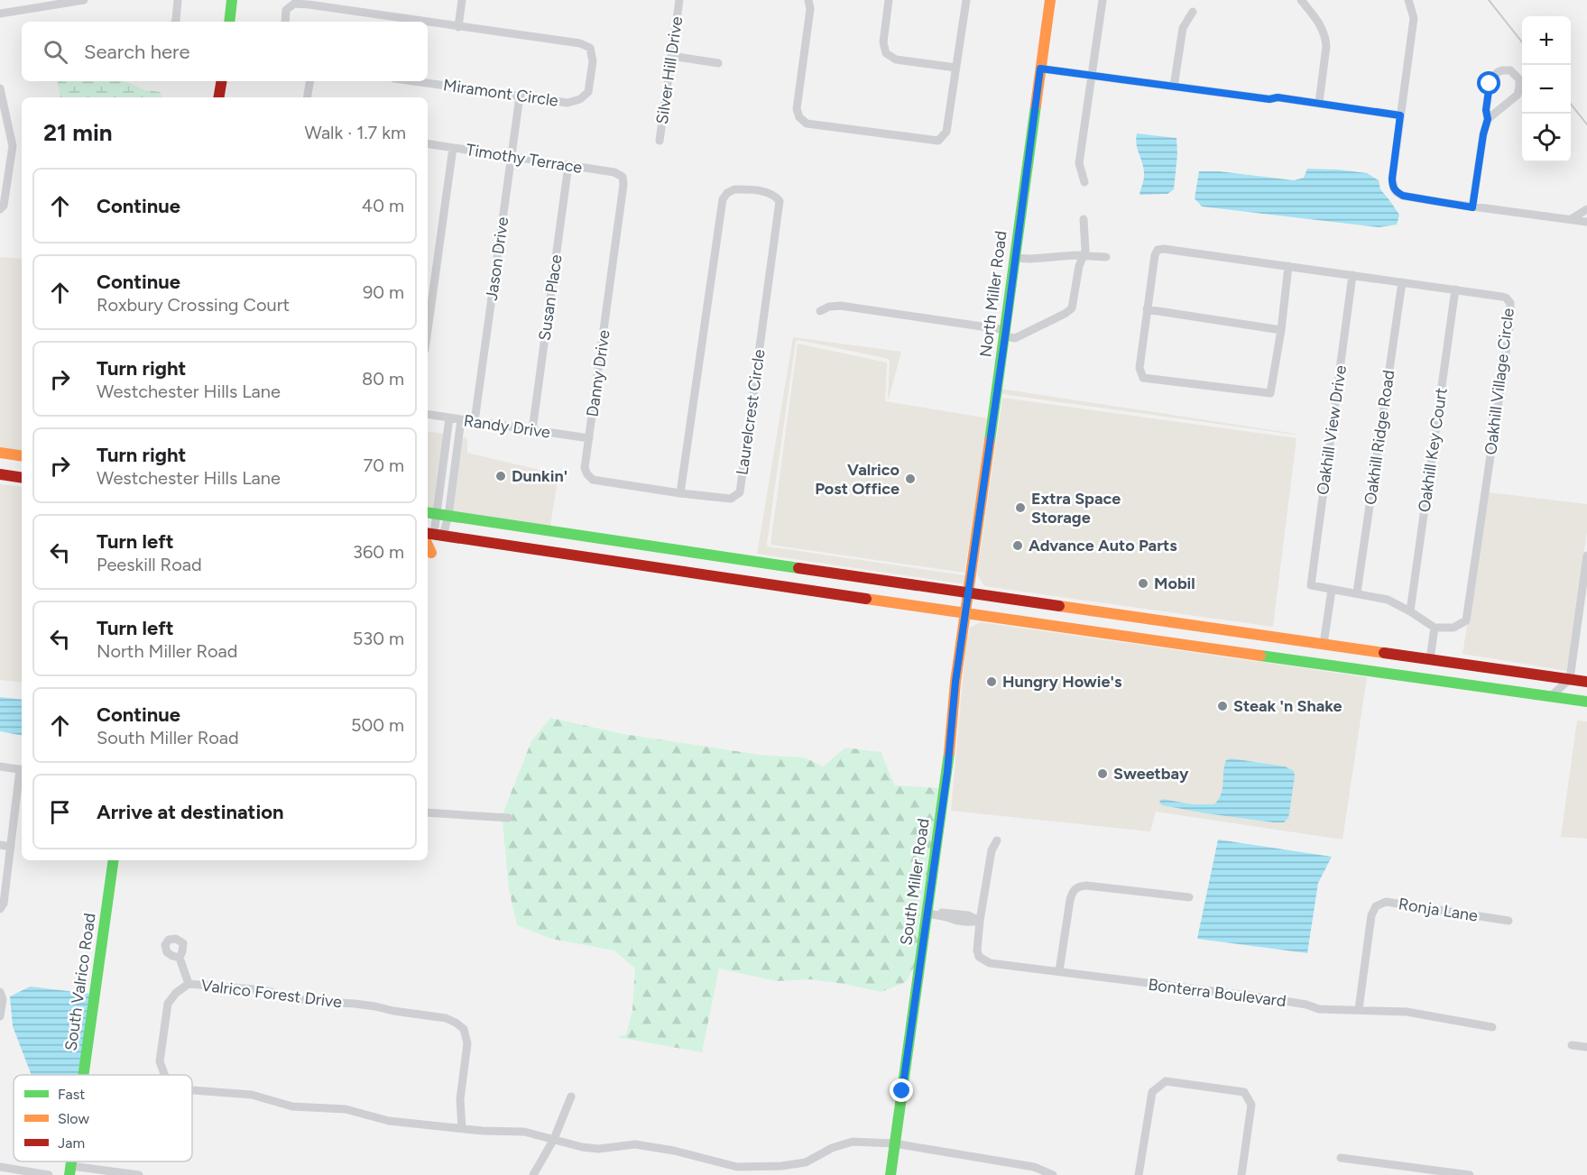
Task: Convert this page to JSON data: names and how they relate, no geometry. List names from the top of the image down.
{
  "streets": {
    "main road": ["North Miller Road", "South Miller Road", "South Valrico Road"],
    "street": [
      "Silver Hill Drive",
      "Miramont Circle",
      "Timothy Terrace",
      "Jason Drive",
      "Susan Place",
      "Danny Drive",
      "Oakhill Village Circle",
      "Laurelcrest Circle",
      "Randy Drive",
      "Oakhill View Drive",
      "Oakhill Ridge Road",
      "Oakhill Key Court",
      "Ronja Lane",
      "Bonterra Boulevard",
      "Valrico Forest Drive"
    ]
  },
  "crossings": [
    ["Miramont Circle", "Jason Drive"],
    ["Timothy Terrace", "Jason Drive"],
    ["Timothy Terrace", "Susan Place"],
    ["Timothy Terrace", "Danny Drive"],
    ["Jason Drive", "Randy Drive"],
    ["North Miller Road", "South Miller Road"],
    ["Susan Place", "Randy Drive"],
    ["Danny Drive", "Laurelcrest Circle"],
    ["Danny Drive", "Randy Drive"],
    ["Oakhill Village Circle", "Oakhill View Drive"],
    ["Oakhill Village Circle", "Oakhill Ridge Road"],
    ["Oakhill Village Circle", "Oakhill Key Court"],
    ["South Miller Road", "Valrico Forest Drive"],
    ["Ronja Lane", "Bonterra Boulevard"]
  ],
  "places": [
    "Dunkin'",
    "Valrico Post Office",
    "Extra Space Storage",
    "Advance Auto Parts",
    "Mobil",
    "Hungry Howie's",
    "Steak 'n Shake",
    "Sweetbay"
  ],
  "legend": ["Fast", "Slow", "Jam"],
  "page": {
    "map_buttons": ["+", "−"],
    "search": "Search here",
    "heading": ["21 min", "Walk · 1.7 km"],
    "list": [
      ["Continue", "40 m"],
      ["Continue", "Roxbury Crossing Court", "90 m"],
      ["Turn right", "Westchester Hills Lane", "80 m"],
      ["Turn right", "Westchester Hills Lane", "70 m"],
      ["Turn left", "Peeskill Road", "360 m"],
      ["Turn left", "North Miller Road", "530 m"],
      ["Continue", "South Miller Road", "500 m"],
      "Arrive at destination"
    ]
  }
}
